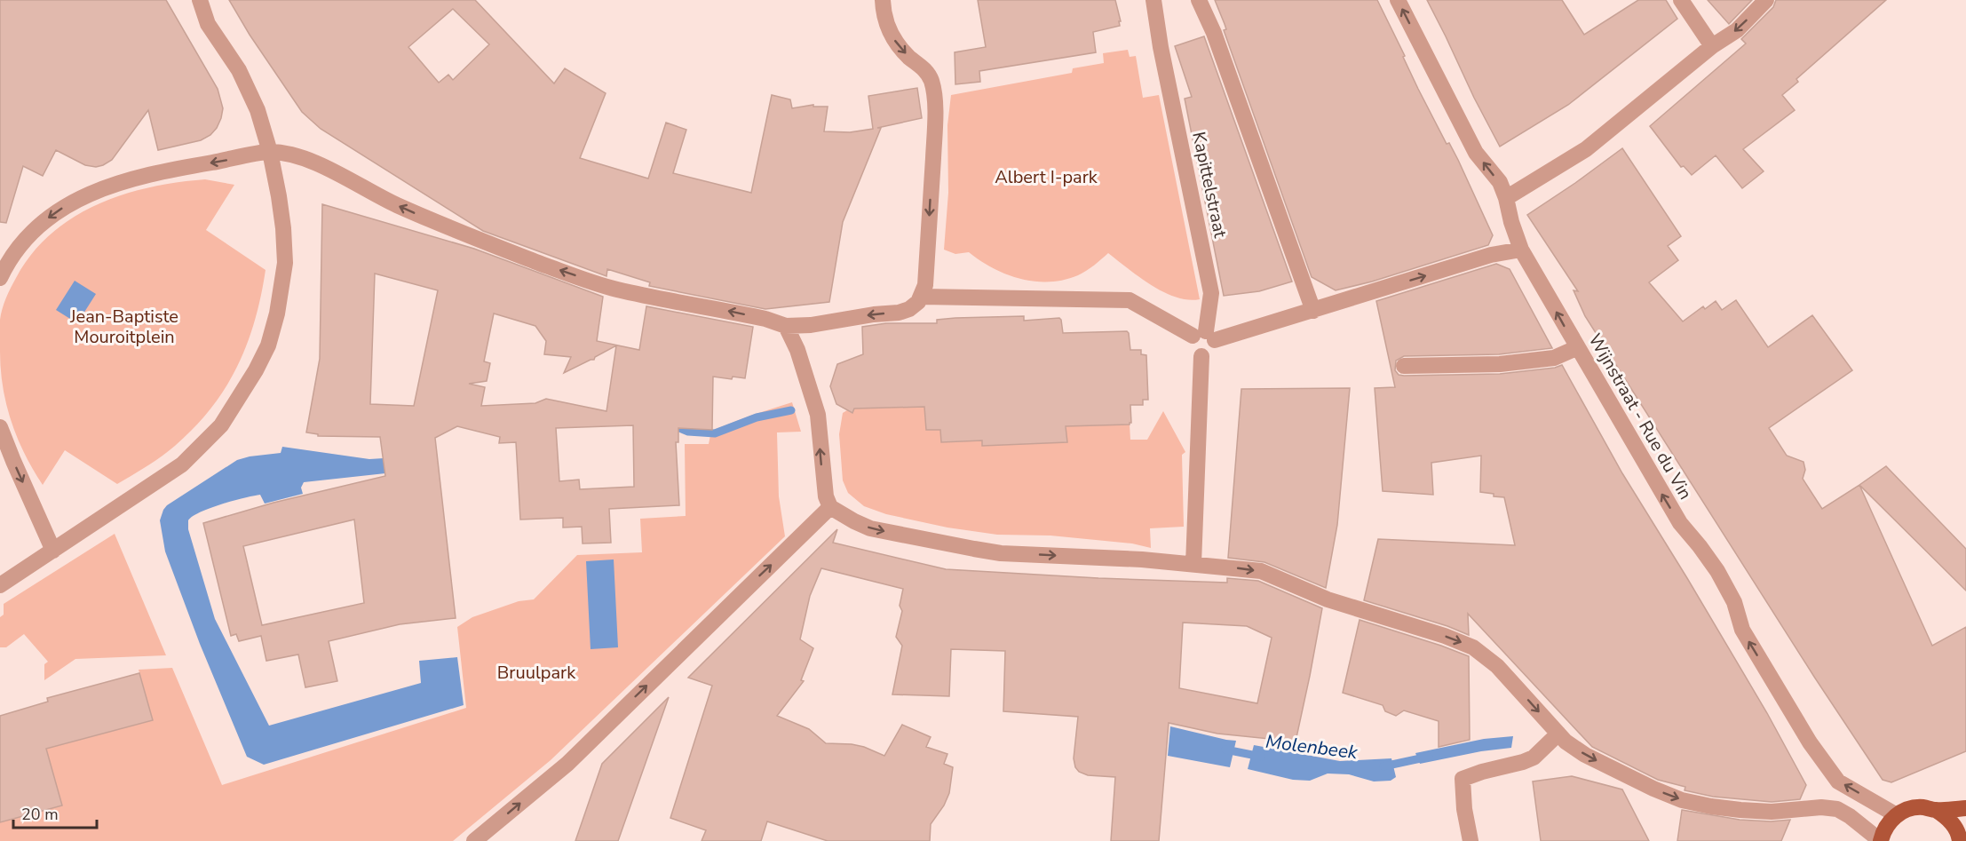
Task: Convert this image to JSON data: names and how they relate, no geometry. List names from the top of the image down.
{
  "streets": {
    "street": ["Kapittelstraat", "Wijnstraat - Rue du Vin"]
  },
  "one_way": ["Wijnstraat - Rue du Vin"],
  "water": ["Molenbeek"],
  "parks": ["Albert I-park", "Jean-Baptiste Mouroitplein", "Bruulpark"],
  "scale_bar": "20 m"
}
